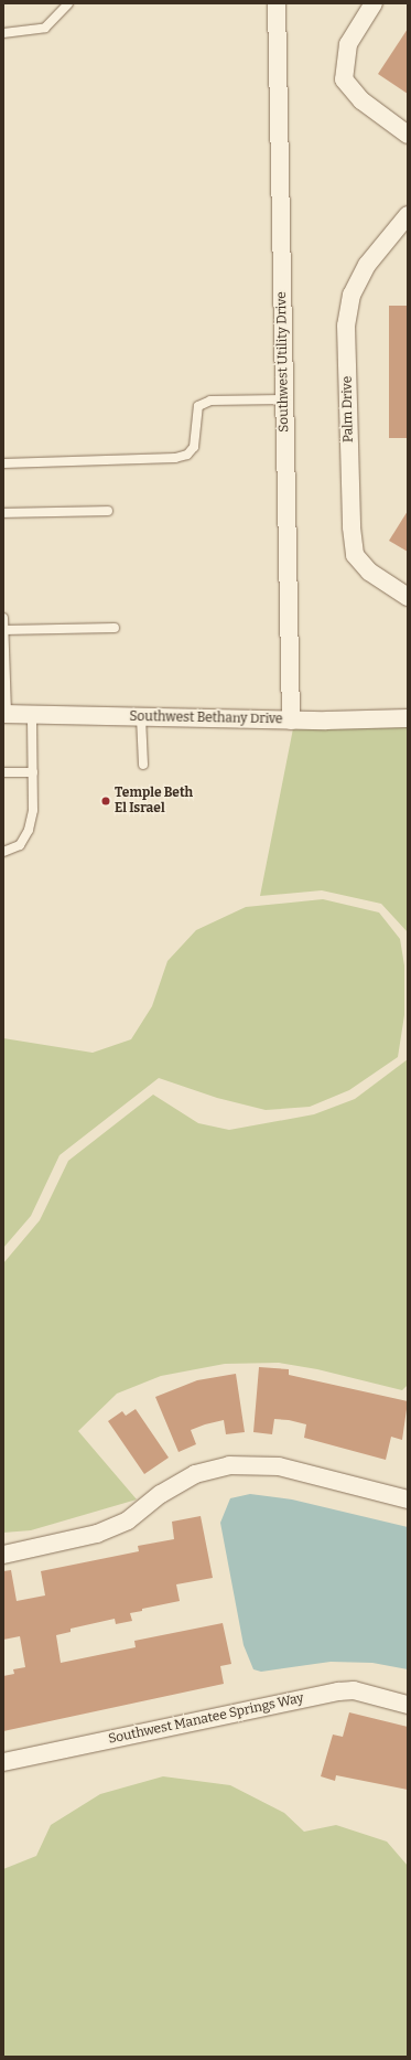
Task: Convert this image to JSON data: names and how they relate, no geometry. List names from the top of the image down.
{
  "streets": {
    "street": [
      "Southwest Utility Drive",
      "Palm Drive",
      "Southwest Bethany Drive",
      "Southwest Manatee Springs Way"
    ]
  },
  "crossings": [
    ["Southwest Utility Drive", "Southwest Bethany Drive"]
  ],
  "places": ["Temple Beth El Israel"]
}
